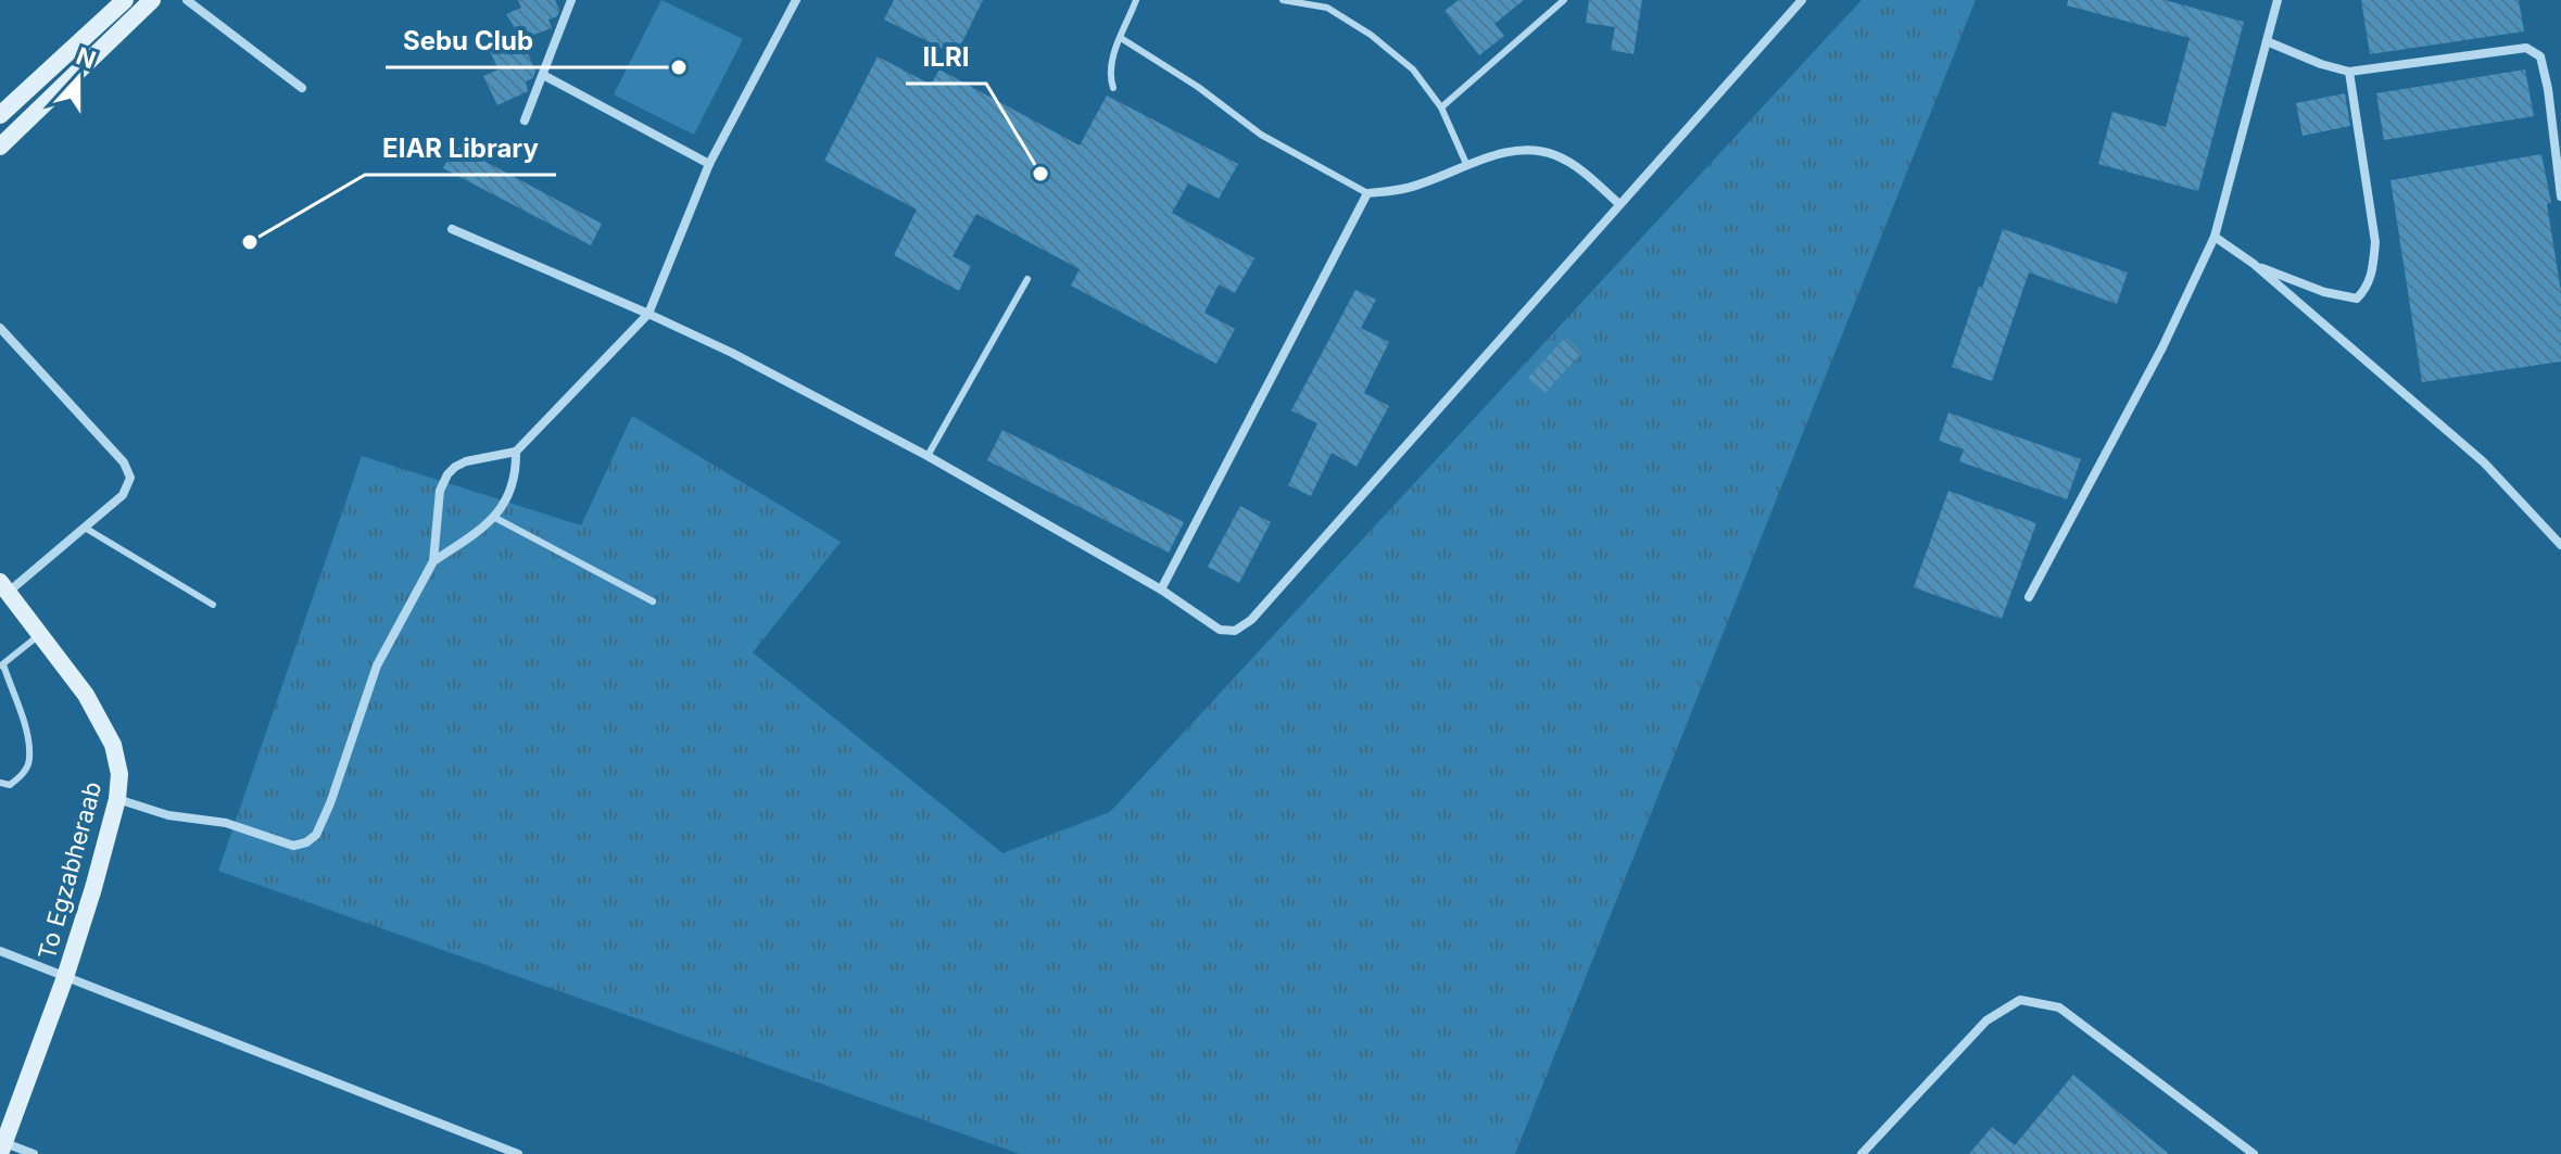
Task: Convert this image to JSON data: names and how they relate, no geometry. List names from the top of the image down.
{
  "streets": {
    "main road": ["To Egzabheraab"]
  },
  "places": ["Sebu Club", "ILRI", "EIAR Library"],
  "north": "top"
}
